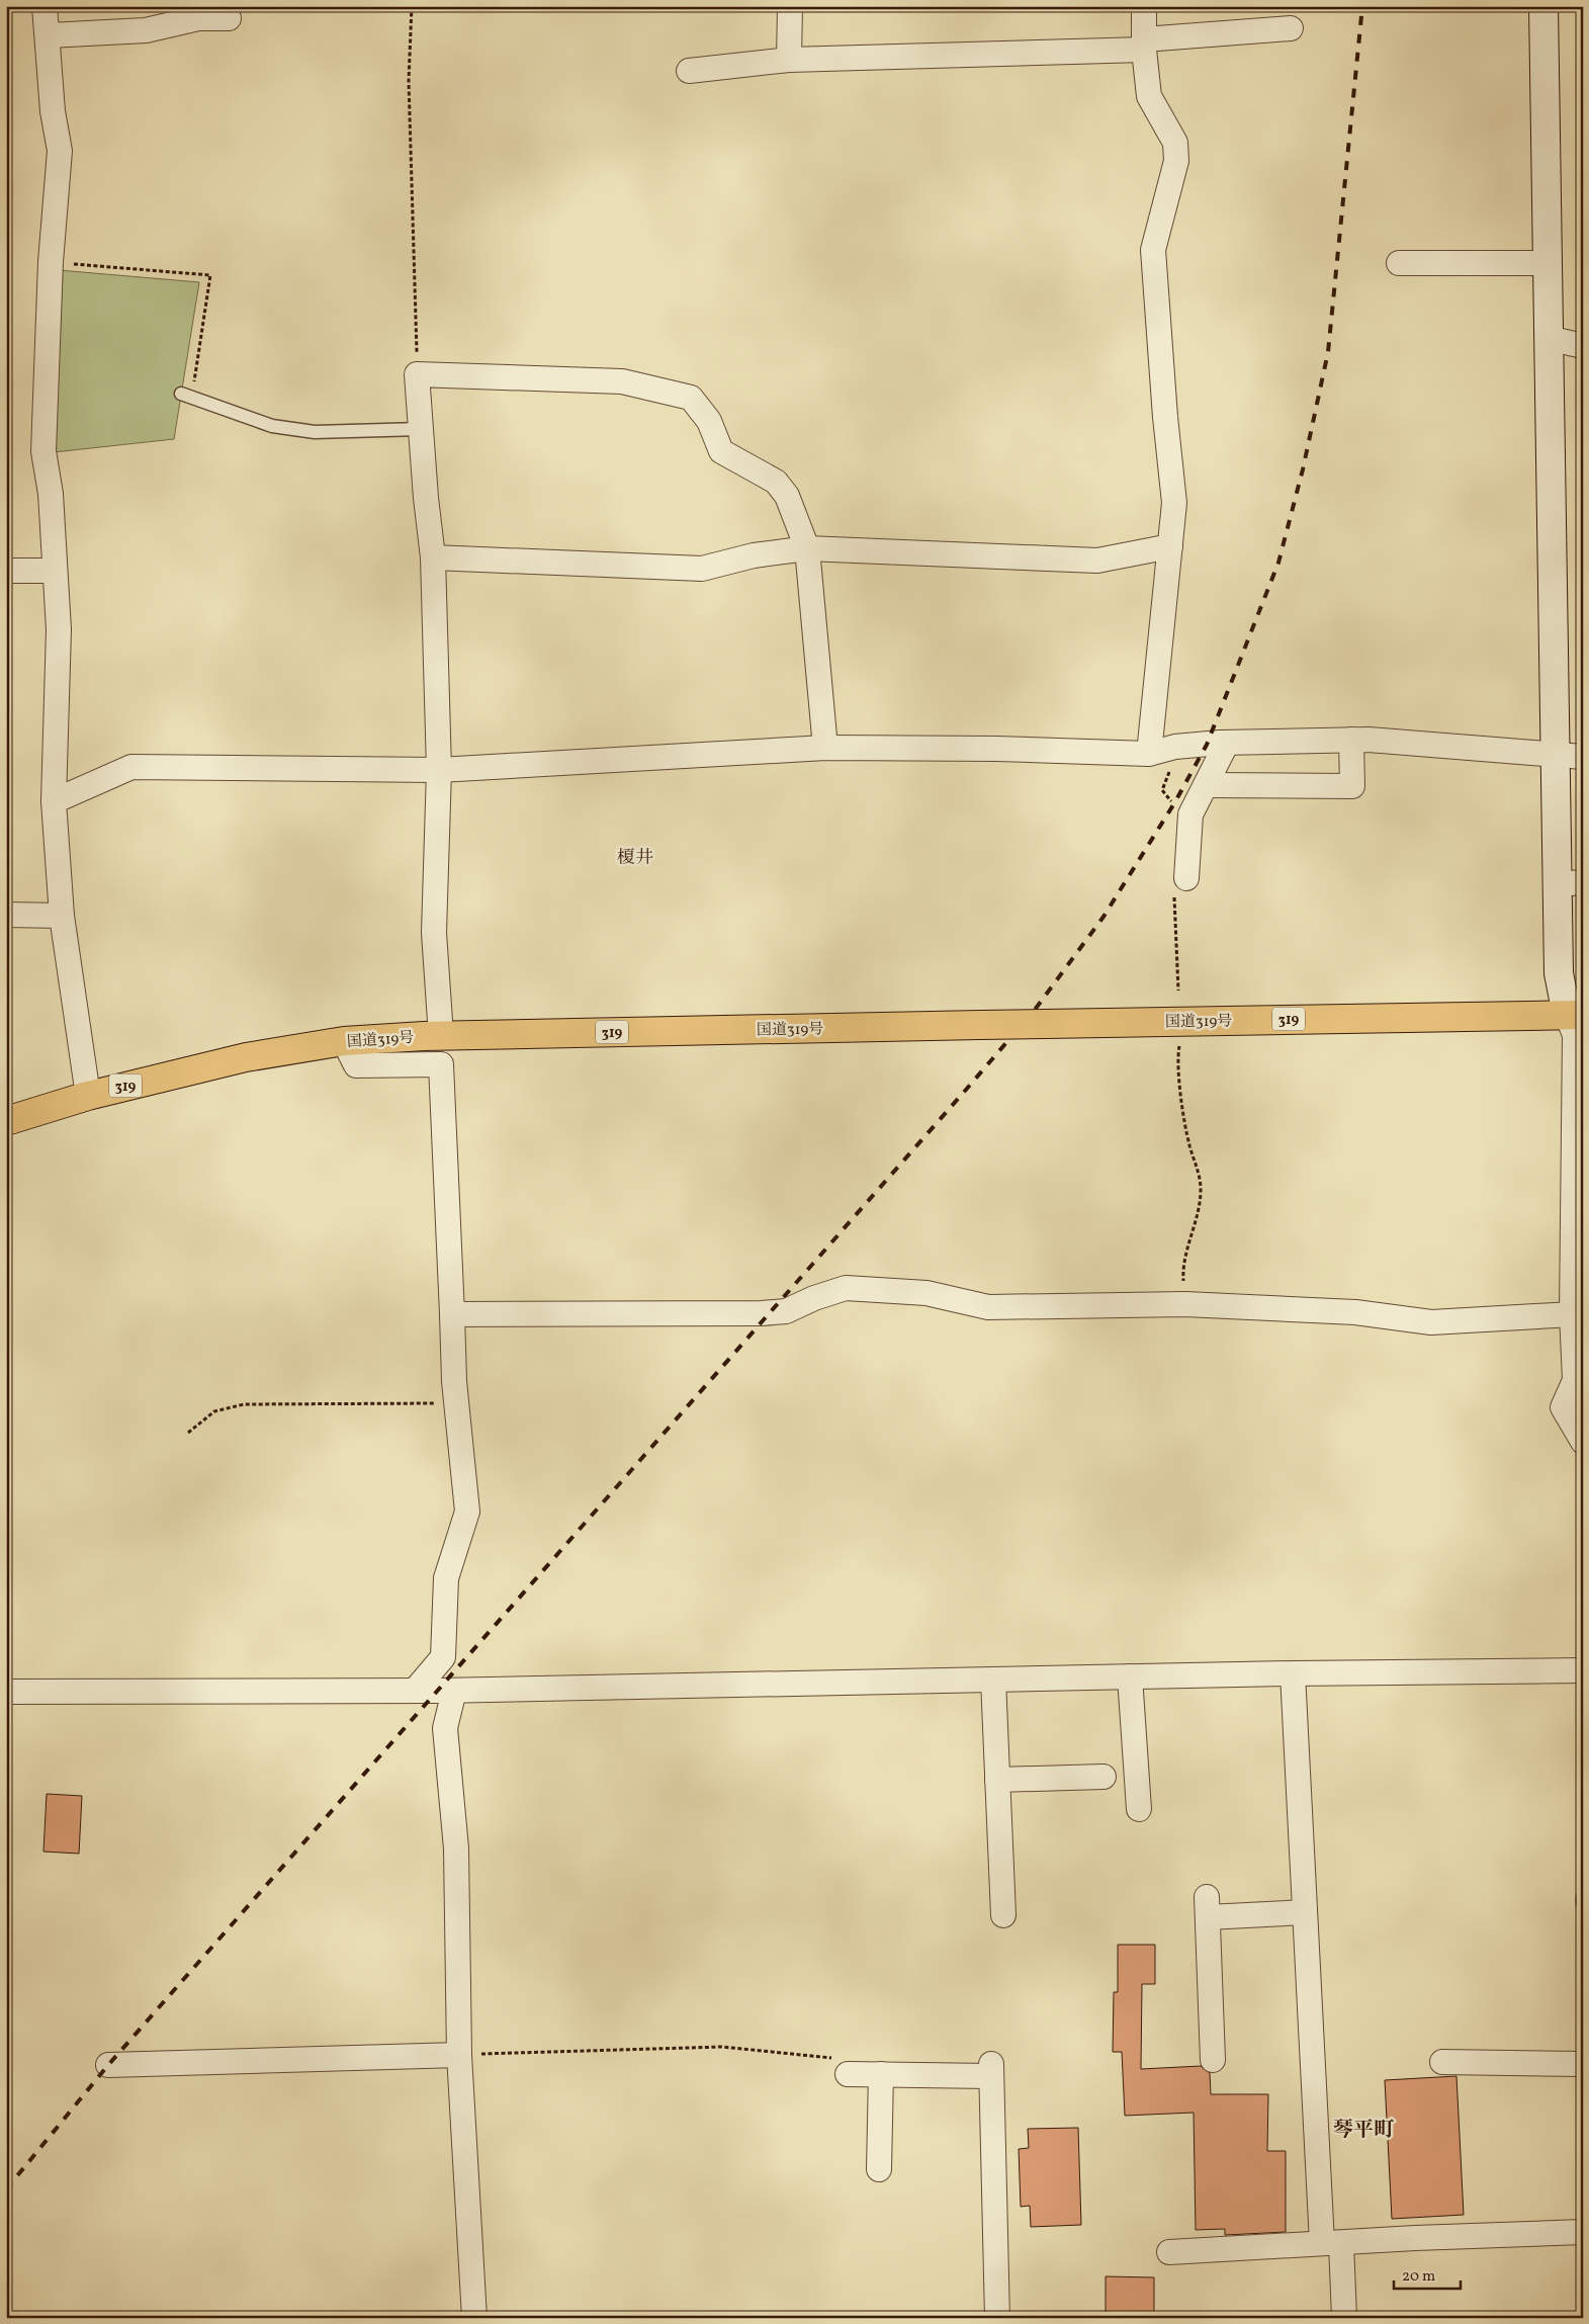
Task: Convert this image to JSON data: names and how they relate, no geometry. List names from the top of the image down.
{
  "streets": {
    "highway": ["319", "国道319号"]
  },
  "districts": ["榎井", "琴平町"],
  "scale_bar": "20 m"
}
